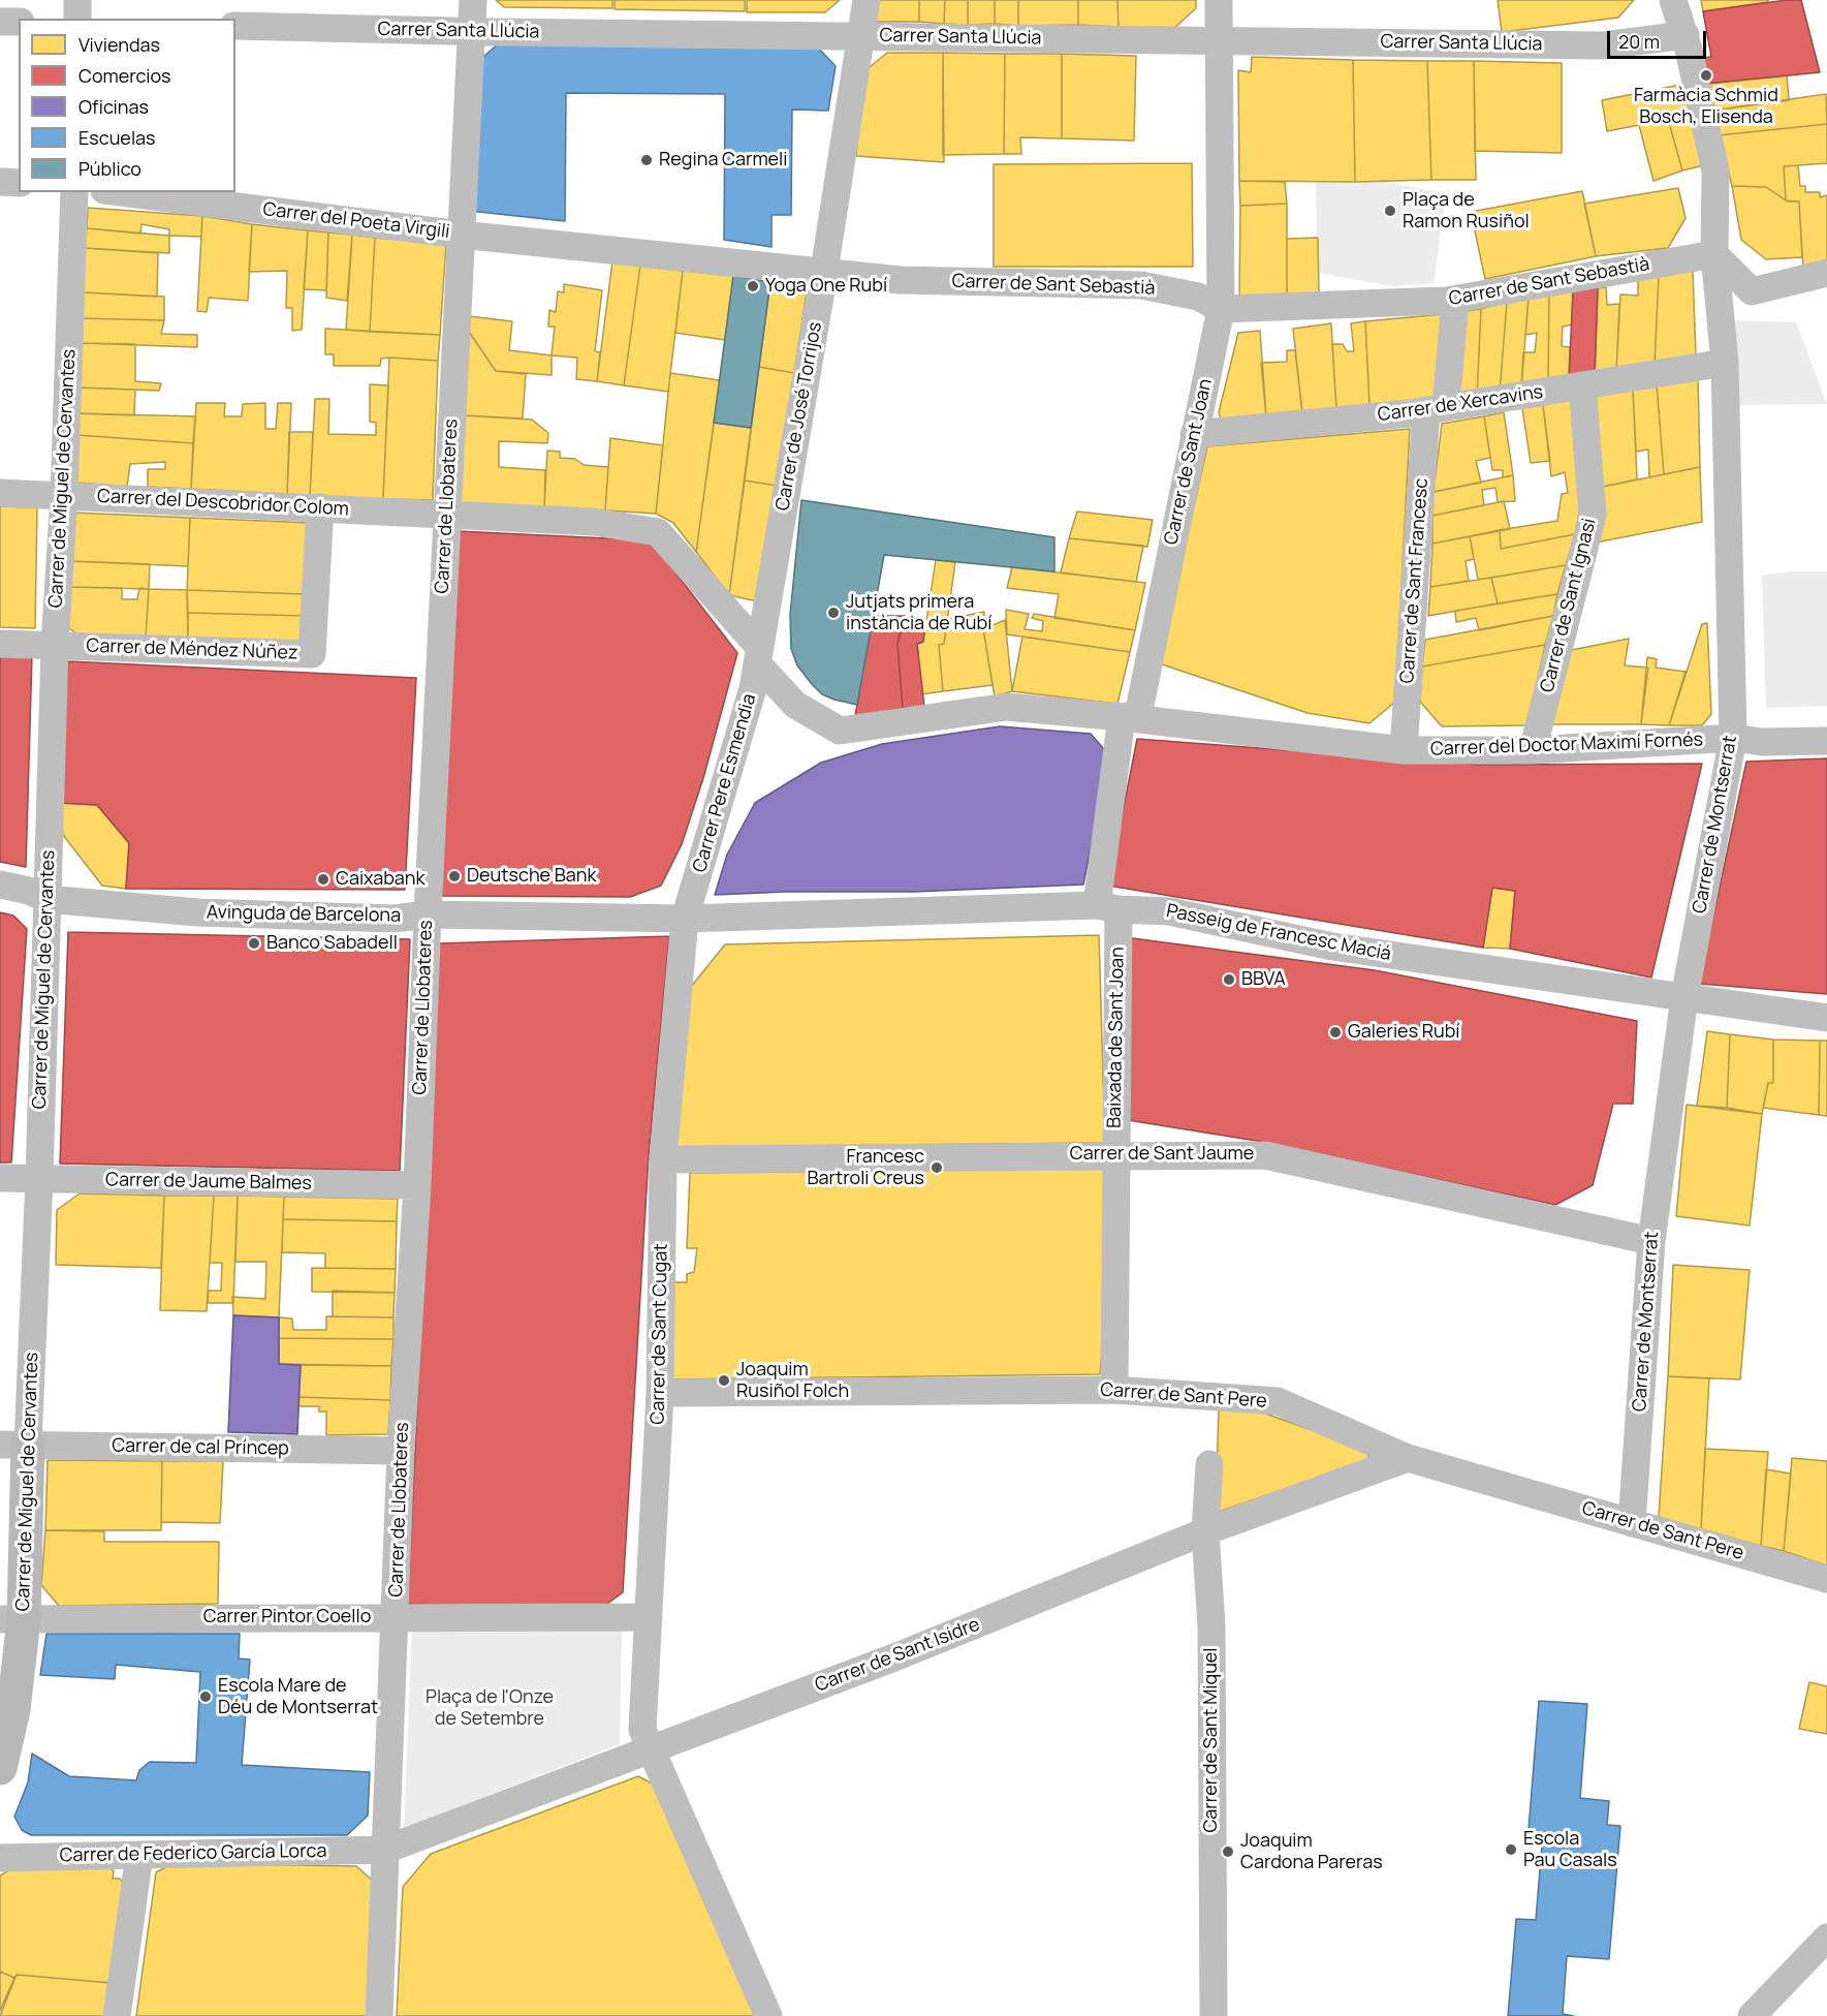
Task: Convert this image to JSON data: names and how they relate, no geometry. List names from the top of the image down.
{
  "streets": {
    "street": [
      "Carrer Santa Llúcia",
      "Carrer del Poeta Virgili",
      "Carrer de Sant Sebastià",
      "Carrer de Xercavins",
      "Carrer de José Torrijos",
      "Carrer de Sant Joan",
      "Carrer de Miguel de Cervantes",
      "Carrer del Descobridor Colom",
      "Carrer de Llobateres",
      "Carrer de Sant Francesc",
      "Carrer de Sant Ignasi",
      "Carrer de Méndez Núñez",
      "Carrer del Doctor Maximí Fornés",
      "Carrer Pere Esmendia",
      "Carrer de Montserrat",
      "Avinguda de Barcelona",
      "Passeig de Francesc Maciá",
      "Baixada de Sant Joan",
      "Carrer de Sant Jaume",
      "Carrer de Jaume Balmes",
      "Carrer de Sant Cugat",
      "Carrer de Sant Pere",
      "Carrer de cal Príncep",
      "Carrer Pintor Coello",
      "Carrer de Sant Isidre",
      "Carrer de Sant Miquel",
      "Carrer de Federico García Lorca"
    ]
  },
  "crossings": [
    ["Carrer Santa Llúcia", "Carrer de José Torrijos"],
    ["Carrer Santa Llúcia", "Carrer de Sant Joan"],
    ["Carrer Santa Llúcia", "Carrer de Llobateres"],
    ["Carrer Santa Llúcia", "Carrer de Montserrat"],
    ["Carrer del Poeta Virgili", "Carrer de Sant Sebastià"],
    ["Carrer del Poeta Virgili", "Carrer de Llobateres"],
    ["Carrer de Sant Sebastià", "Carrer de José Torrijos"],
    ["Carrer de Sant Sebastià", "Carrer de Sant Joan"],
    ["Carrer de Sant Sebastià", "Carrer de Llobateres"],
    ["Carrer de Sant Sebastià", "Carrer de Sant Francesc"],
    ["Carrer de Sant Sebastià", "Carrer de Montserrat"],
    ["Carrer de Xercavins", "Carrer de Sant Joan"],
    ["Carrer de Xercavins", "Carrer de Sant Francesc"],
    ["Carrer de Xercavins", "Carrer de Sant Ignasi"],
    ["Carrer de Xercavins", "Carrer de Montserrat"],
    ["Carrer de José Torrijos", "Carrer del Descobridor Colom"],
    ["Carrer de José Torrijos", "Carrer del Doctor Maximí Fornés"],
    ["Carrer de José Torrijos", "Carrer Pere Esmendia"],
    ["Carrer de Sant Joan", "Carrer del Doctor Maximí Fornés"],
    ["Carrer de Miguel de Cervantes", "Carrer del Descobridor Colom"],
    ["Carrer de Miguel de Cervantes", "Carrer de Méndez Núñez"],
    ["Carrer de Miguel de Cervantes", "Avinguda de Barcelona"],
    ["Carrer de Miguel de Cervantes", "Carrer de Jaume Balmes"],
    ["Carrer de Miguel de Cervantes", "Carrer de cal Príncep"],
    ["Carrer de Miguel de Cervantes", "Carrer Pintor Coello"],
    ["Carrer del Descobridor Colom", "Carrer de Llobateres"],
    ["Carrer del Descobridor Colom", "Carrer de Méndez Núñez"],
    ["Carrer del Descobridor Colom", "Carrer del Doctor Maximí Fornés"],
    ["Carrer del Descobridor Colom", "Carrer Pere Esmendia"],
    ["Carrer de Llobateres", "Avinguda de Barcelona"],
    ["Carrer de Llobateres", "Carrer de Jaume Balmes"],
    ["Carrer de Llobateres", "Carrer de cal Príncep"],
    ["Carrer de Llobateres", "Carrer Pintor Coello"],
    ["Carrer de Llobateres", "Carrer de Sant Isidre"],
    ["Carrer de Llobateres", "Carrer de Federico García Lorca"],
    ["Carrer de Sant Francesc", "Carrer del Doctor Maximí Fornés"],
    ["Carrer de Sant Ignasi", "Carrer del Doctor Maximí Fornés"],
    ["Carrer del Doctor Maximí Fornés", "Carrer Pere Esmendia"],
    ["Carrer del Doctor Maximí Fornés", "Carrer de Montserrat"],
    ["Carrer Pere Esmendia", "Avinguda de Barcelona"],
    ["Carrer Pere Esmendia", "Passeig de Francesc Maciá"],
    ["Carrer Pere Esmendia", "Carrer de Sant Cugat"],
    ["Carrer de Montserrat", "Passeig de Francesc Maciá"],
    ["Carrer de Montserrat", "Carrer de Sant Jaume"],
    ["Carrer de Montserrat", "Carrer de Sant Pere"],
    ["Avinguda de Barcelona", "Passeig de Francesc Maciá"],
    ["Avinguda de Barcelona", "Carrer de Sant Cugat"],
    ["Passeig de Francesc Maciá", "Baixada de Sant Joan"],
    ["Passeig de Francesc Maciá", "Carrer de Sant Cugat"],
    ["Baixada de Sant Joan", "Carrer de Sant Jaume"],
    ["Baixada de Sant Joan", "Carrer de Sant Pere"],
    ["Carrer de Sant Jaume", "Carrer de Sant Cugat"],
    ["Carrer de Sant Cugat", "Carrer de Sant Pere"],
    ["Carrer de Sant Cugat", "Carrer Pintor Coello"],
    ["Carrer de Sant Cugat", "Carrer de Sant Isidre"],
    ["Carrer de Sant Pere", "Carrer de Sant Isidre"],
    ["Carrer de Sant Isidre", "Carrer de Sant Miquel"],
    ["Carrer de Sant Isidre", "Carrer de Federico García Lorca"]
  ],
  "parks": ["Plaça de l'Onze de Setembre"],
  "places": [
    "Farmàcia Schmid Bosch, Elisenda",
    "Regina Carmeli",
    "Plaça de Ramon Rusiñol",
    "Yoga One Rubí",
    "Jutjats primera instància de Rubí",
    "Deutsche Bank",
    "Caixabank",
    "Banco Sabadell",
    "BBVA",
    "Galeries Rubí",
    "Francesc Bartroli Creus",
    "Joaquim Rusiñol Folch",
    "Escola Mare de Déu de Montserrat",
    "Escola Pau Casals",
    "Joaquim Cardona Pareras"
  ],
  "legend": [
    "Viviendas",
    "Comercios",
    "Oficinas",
    "Escuelas",
    "Público"
  ],
  "scale_bar": "20 m"
}
